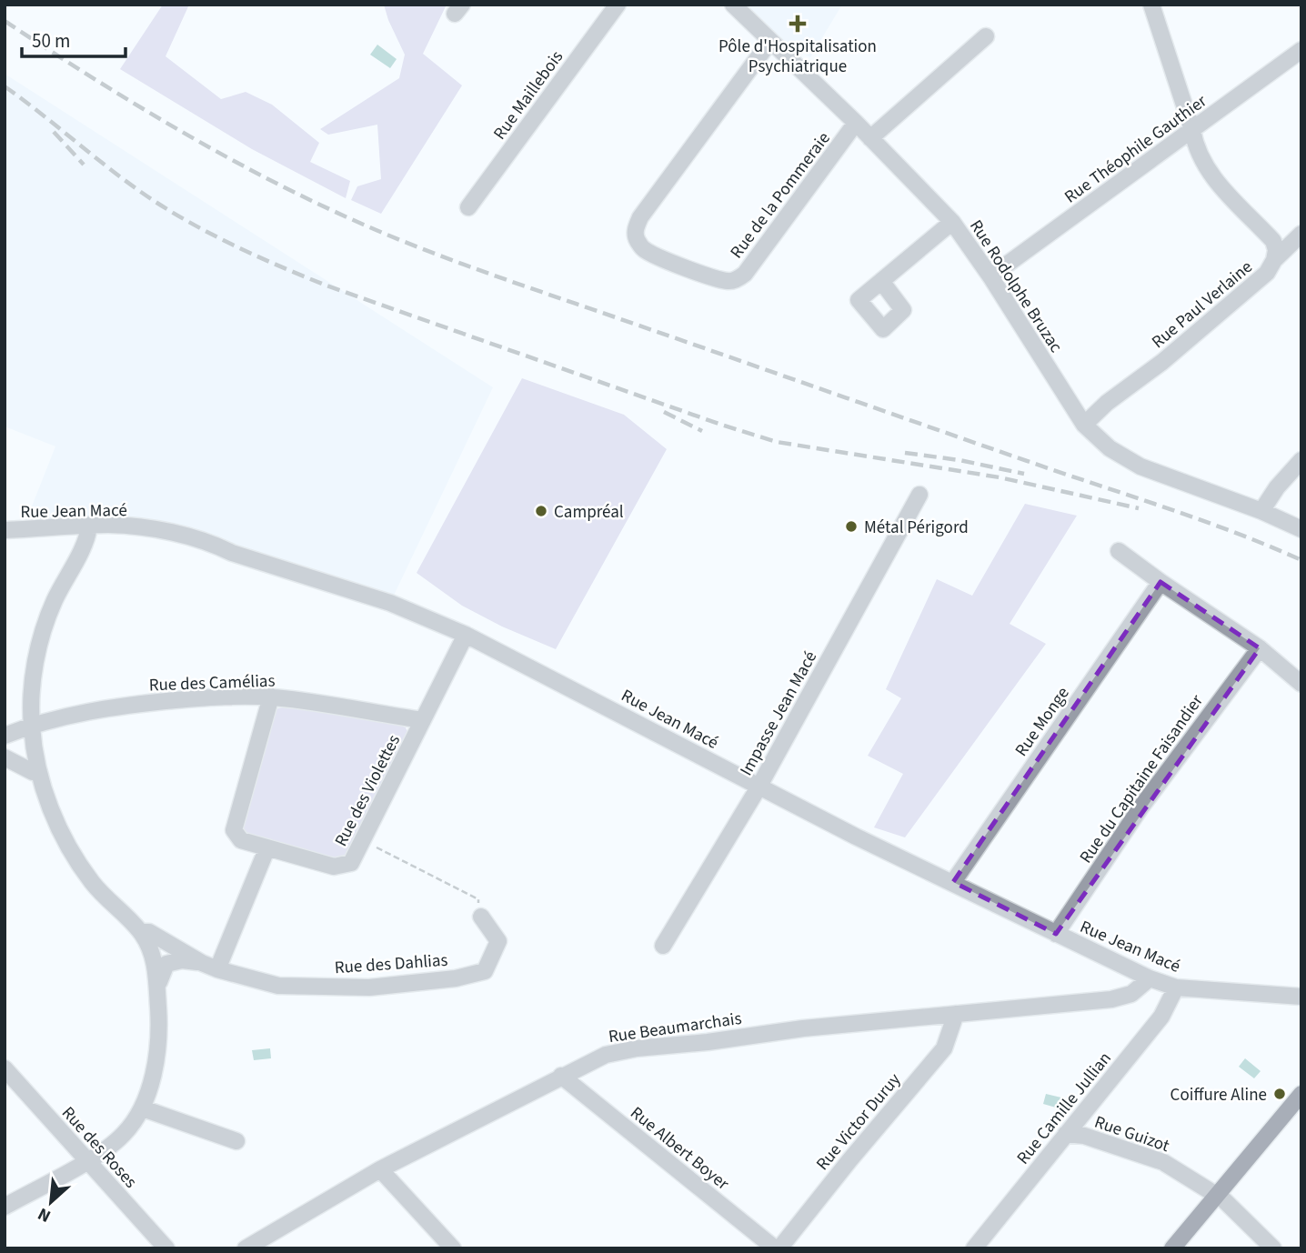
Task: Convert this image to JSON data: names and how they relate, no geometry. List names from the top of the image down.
{
  "streets": {
    "street": [
      "Rue Maillebois",
      "Rue Théophile Gauthier",
      "Rue de la Pommeraie",
      "Rue Rodolphe Bruzac",
      "Rue Paul Verlaine",
      "Rue Jean Macé",
      "Rue des Camélias",
      "Impasse Jean Macé",
      "Rue Monge",
      "Rue du Capitaine Faisandier",
      "Rue des Violettes",
      "Rue des Dahlias",
      "Rue Beaumarchais",
      "Rue Camille Jullian",
      "Rue Victor Duruy",
      "Rue Guizot",
      "Rue des Roses",
      "Rue Albert Boyer"
    ]
  },
  "crossings": [
    ["Rue Théophile Gauthier", "Rue Rodolphe Bruzac"],
    ["Rue Théophile Gauthier", "Rue Paul Verlaine"],
    ["Rue de la Pommeraie", "Rue Rodolphe Bruzac"],
    ["Rue Rodolphe Bruzac", "Rue Paul Verlaine"],
    ["Rue Jean Macé", "Impasse Jean Macé"],
    ["Rue Jean Macé", "Rue Monge"],
    ["Rue Jean Macé", "Rue du Capitaine Faisandier"],
    ["Rue Jean Macé", "Rue des Violettes"],
    ["Rue Jean Macé", "Rue Beaumarchais"],
    ["Rue Jean Macé", "Rue Camille Jullian"],
    ["Rue des Camélias", "Rue des Violettes"],
    ["Rue Beaumarchais", "Rue Victor Duruy"],
    ["Rue Beaumarchais", "Rue Albert Boyer"],
    ["Rue Camille Jullian", "Rue Guizot"],
    ["Rue Victor Duruy", "Rue Albert Boyer"]
  ],
  "places": {
    "health": ["Pôle d'Hospitalisation Psychiatrique"],
    "other": ["Campréal", "Métal Périgord", "Coiffure Aline"]
  },
  "scale_bar": "50 m",
  "north": "bottom left"
}
